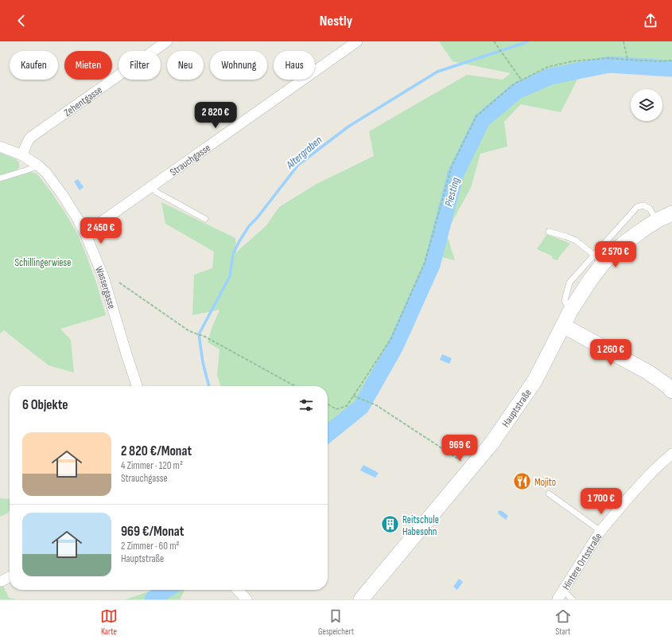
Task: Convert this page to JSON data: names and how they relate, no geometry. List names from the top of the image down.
{
  "streets": {
    "main road": ["Hauptstraße"],
    "street": [
      "Zehentgasse",
      "Strauchgasse",
      "Wassergasse",
      "Hintere Ortsstraße"
    ]
  },
  "crossings": [
    ["Zehentgasse", "Wassergasse"],
    ["Strauchgasse", "Wassergasse"]
  ],
  "water": ["Altergraben", "Piesting"],
  "parks": ["Schillingerwiese"],
  "places": {
    "restaurant": ["Mojito"],
    "building": ["Reitschule Habesohn"]
  },
  "page": {
    "header": "Nestly",
    "chip": [
      "Kaufen",
      "Mieten",
      "Filter",
      "Neu",
      "Wohnung",
      "Haus"
    ],
    "price": [
      "2 820 €",
      "2 450 €",
      "2 570 €",
      "1 260 €",
      "969 €",
      "1 700 €"
    ],
    "heading": "6 Objekte",
    "list": [
      {
        "name": "2 820 €/Monat",
        "note": "4 Zimmer · 120 m² · Strauchgasse"
      },
      {
        "name": "969 €/Monat",
        "note": "2 Zimmer · 60 m² · Hauptstraße"
      }
    ],
    "tabs": ["Karte", "Gespeichert", "Start"]
  }
}
